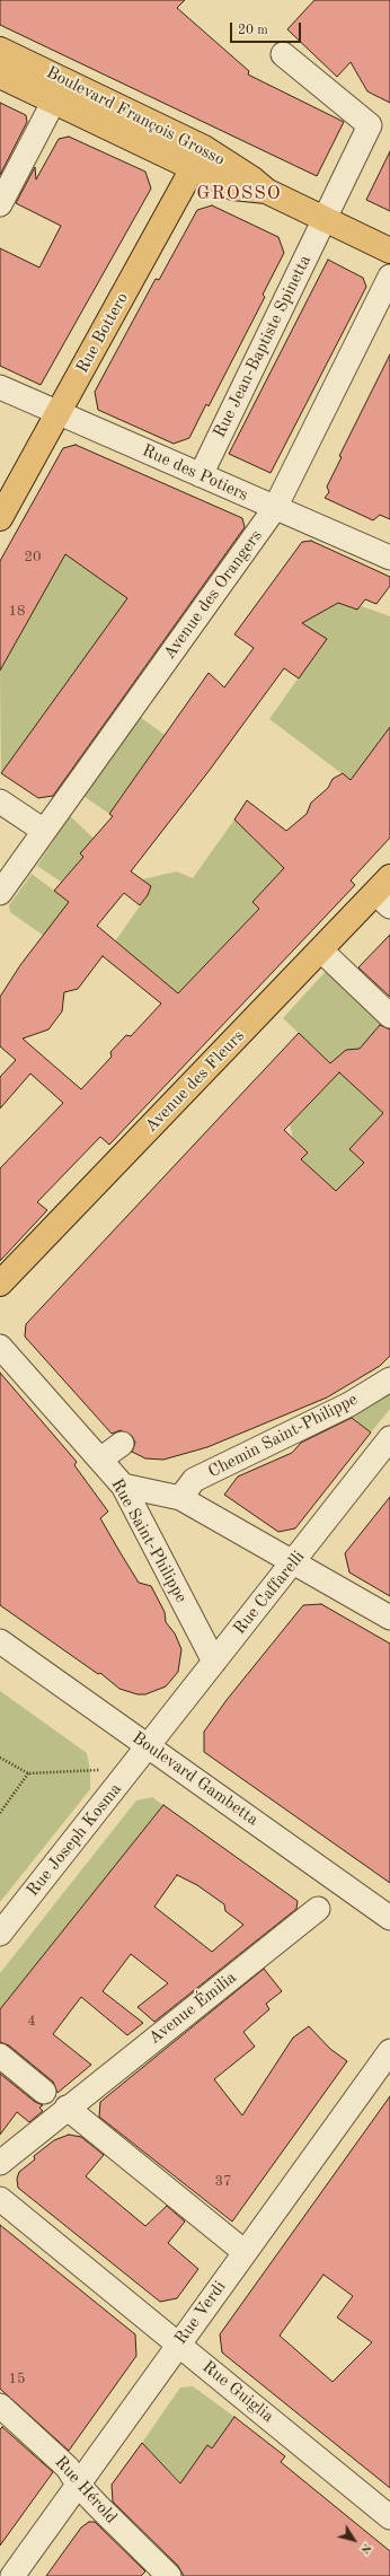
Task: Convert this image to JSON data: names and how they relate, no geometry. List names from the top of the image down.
{
  "streets": {
    "main road": ["Boulevard François Grosso", "Rue Bottero", "Avenue des Fleurs"],
    "street": [
      "Rue Jean-Baptiste Spinetta",
      "Rue des Potiers",
      "Avenue des Orangers",
      "Chemin Saint-Philippe",
      "Rue Saint-Philippe",
      "Rue Caffarelli",
      "Boulevard Gambetta",
      "Rue Joseph Kosma",
      "Avenue Émilia",
      "Rue Verdi",
      "Rue Guiglia",
      "Rue Hérold"
    ]
  },
  "crossings": [
    ["Boulevard François Grosso", "Rue Bottero"],
    ["Boulevard François Grosso", "Rue Jean-Baptiste Spinetta"],
    ["Rue Bottero", "Rue des Potiers"],
    ["Rue Jean-Baptiste Spinetta", "Rue des Potiers"],
    ["Rue des Potiers", "Avenue des Orangers"],
    ["Rue Saint-Philippe", "Rue Caffarelli"],
    ["Rue Caffarelli", "Boulevard Gambetta"],
    ["Rue Caffarelli", "Rue Joseph Kosma"],
    ["Boulevard Gambetta", "Rue Joseph Kosma"],
    ["Rue Verdi", "Rue Guiglia"],
    ["Rue Verdi", "Rue Hérold"]
  ],
  "districts": ["GROSSO"],
  "house_numbers": [
    "20",
    "18",
    "4",
    "37",
    "15"
  ],
  "scale_bar": "20 m",
  "north": "bottom right"
}
